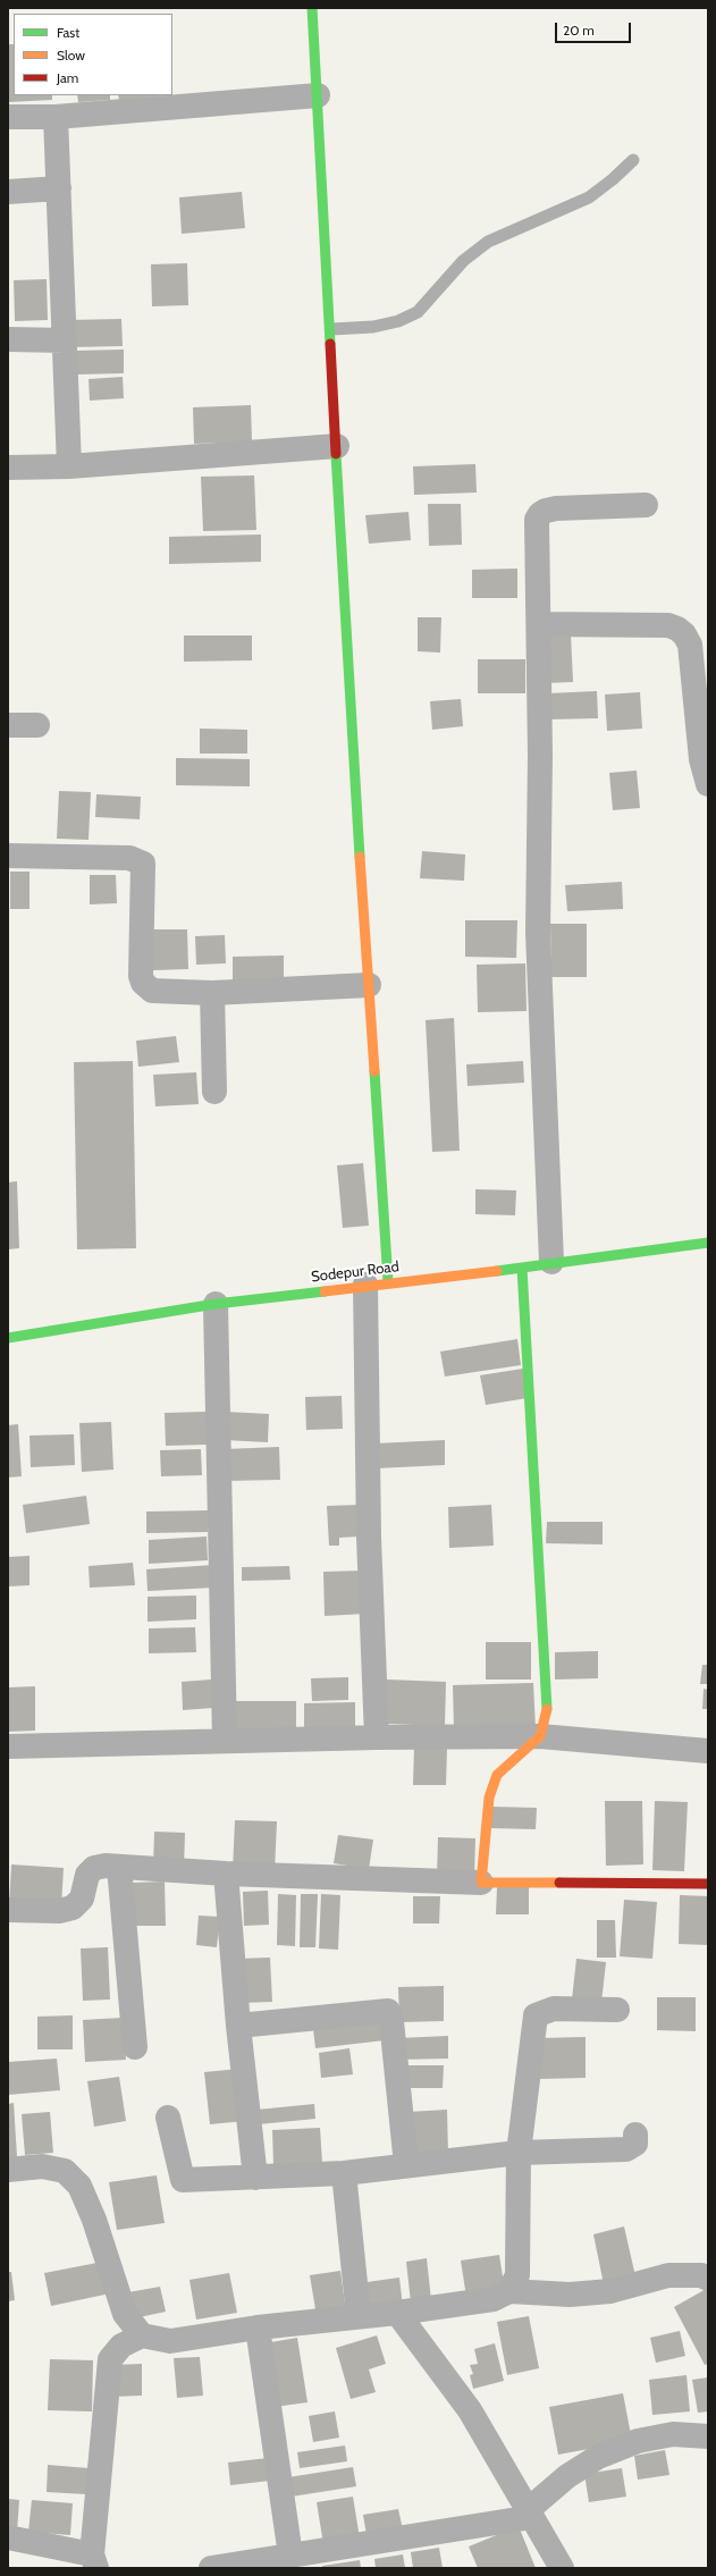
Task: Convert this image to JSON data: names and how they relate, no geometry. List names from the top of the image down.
{
  "streets": {
    "street": ["Sodepur Road"]
  },
  "legend": ["Fast", "Slow", "Jam"],
  "scale_bar": "20 m"
}
